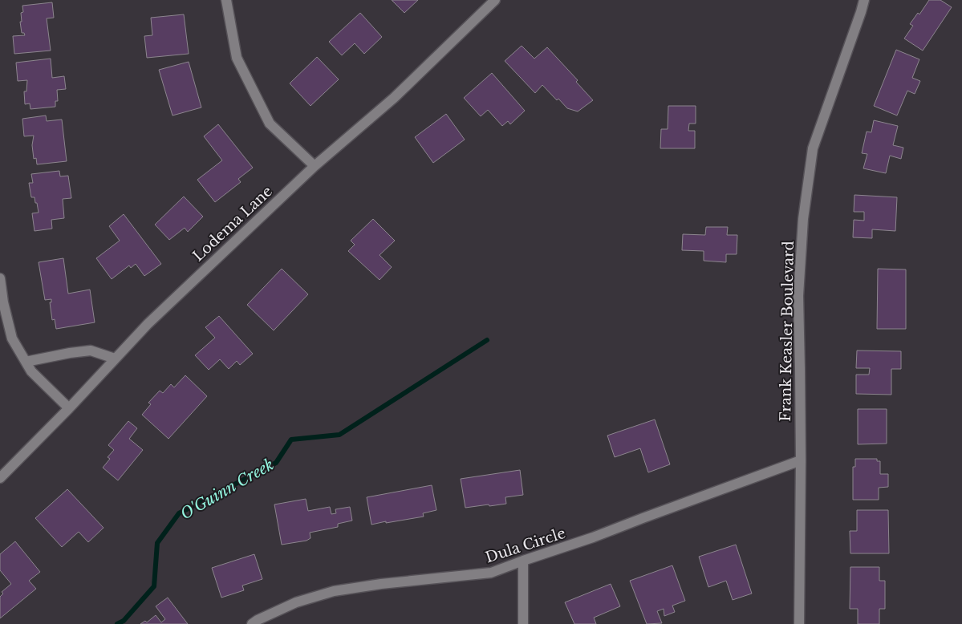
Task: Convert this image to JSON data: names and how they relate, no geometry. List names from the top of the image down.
{
  "streets": {
    "street": ["Lodema Lane", "Frank Keasler Boulevard", "Dula Circle"]
  },
  "crossings": [
    ["Frank Keasler Boulevard", "Dula Circle"]
  ],
  "water": ["O'Guinn Creek"]
}
